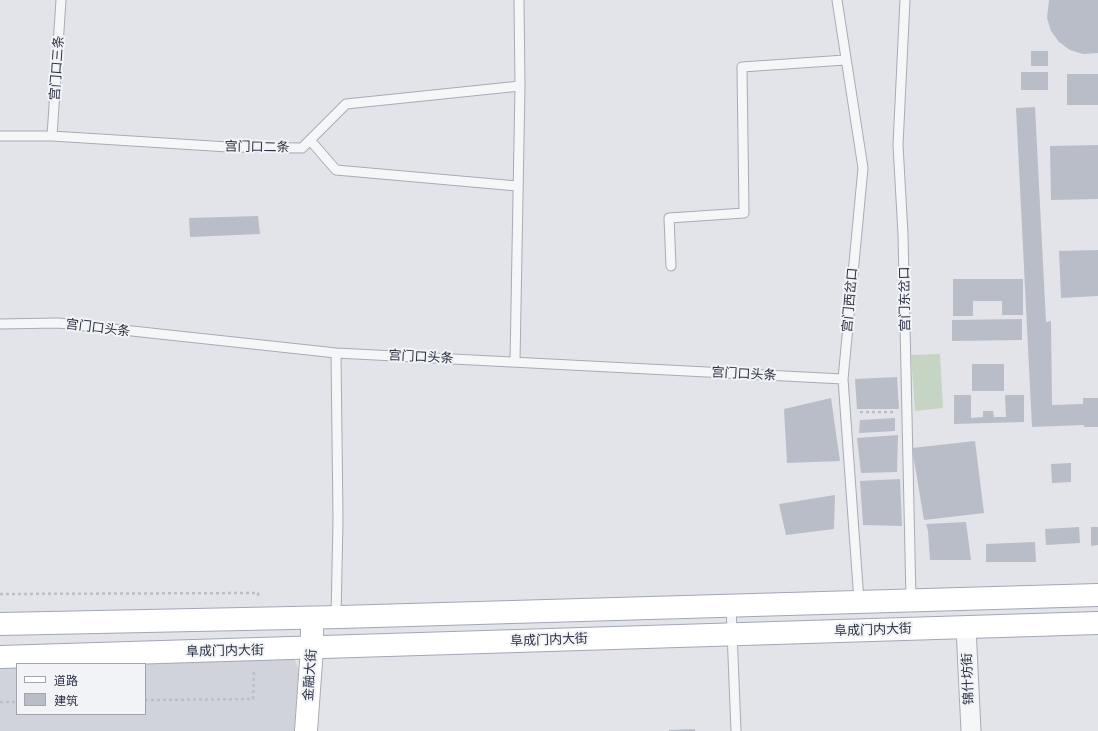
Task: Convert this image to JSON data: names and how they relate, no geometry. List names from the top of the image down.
{
  "streets": {
    "main road": ["阜成门内大街", "金融大街"],
    "street": ["锦什坊街"],
    "lane": [
      "宫门口三条",
      "宫门口二条",
      "宫门东岔口",
      "宫门西岔口",
      "宫门口头条"
    ]
  },
  "crossings": [
    ["宫门口三条", "宫门口二条"],
    ["宫门西岔口", "宫门口头条"],
    ["阜成门内大街", "金融大街"],
    ["阜成门内大街", "锦什坊街"]
  ],
  "legend": ["道路", "建筑"]
}
